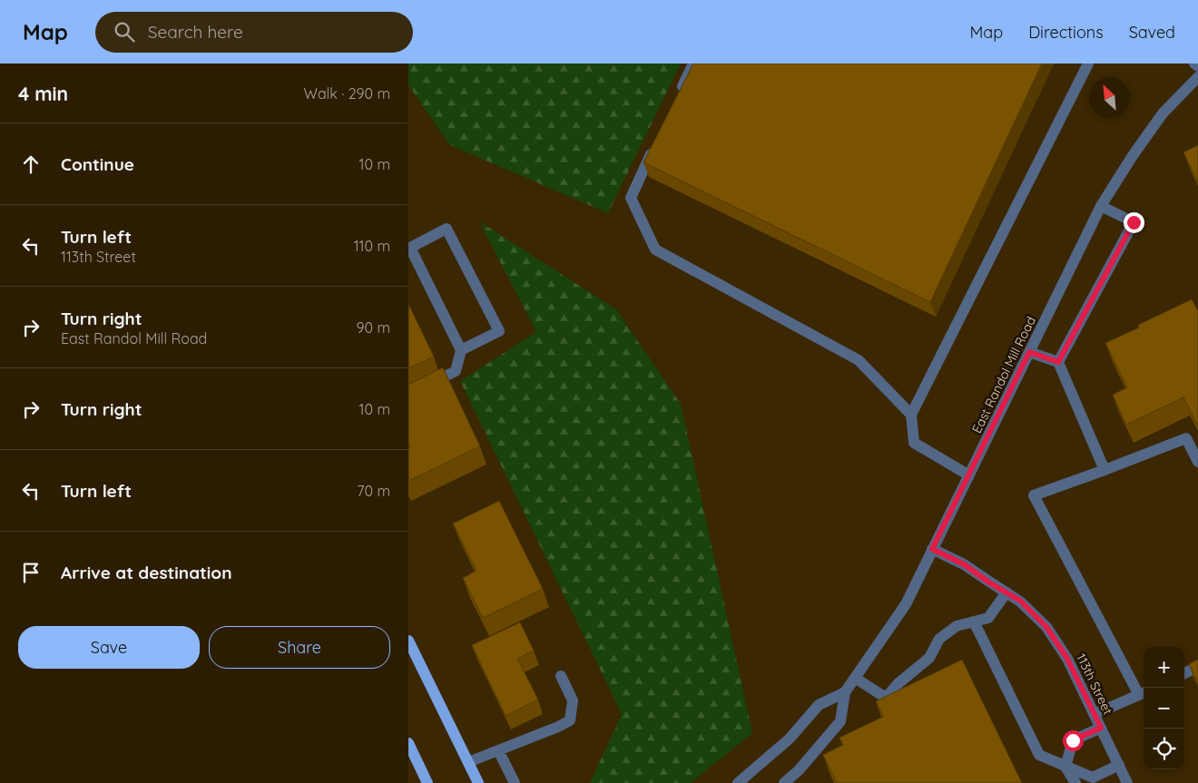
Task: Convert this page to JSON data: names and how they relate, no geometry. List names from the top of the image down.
{
  "streets": {
    "street": ["East Randol Mill Road", "113th Street"]
  },
  "crossings": [
    ["East Randol Mill Road", "113th Street"]
  ],
  "north": "top left",
  "page": {
    "header": "Map",
    "search": "Search here",
    "nav": ["Map", "Directions", "Saved"],
    "heading": ["4 min", "Walk · 290 m"],
    "list": [
      ["Continue", "10 m"],
      ["Turn left", "113th Street", "110 m"],
      ["Turn right", "East Randol Mill Road", "90 m"],
      ["Turn right", "10 m"],
      ["Turn left", "70 m"],
      "Arrive at destination"
    ],
    "buttons": ["Save", "Share"],
    "map_buttons": ["+", "−"]
  }
}
